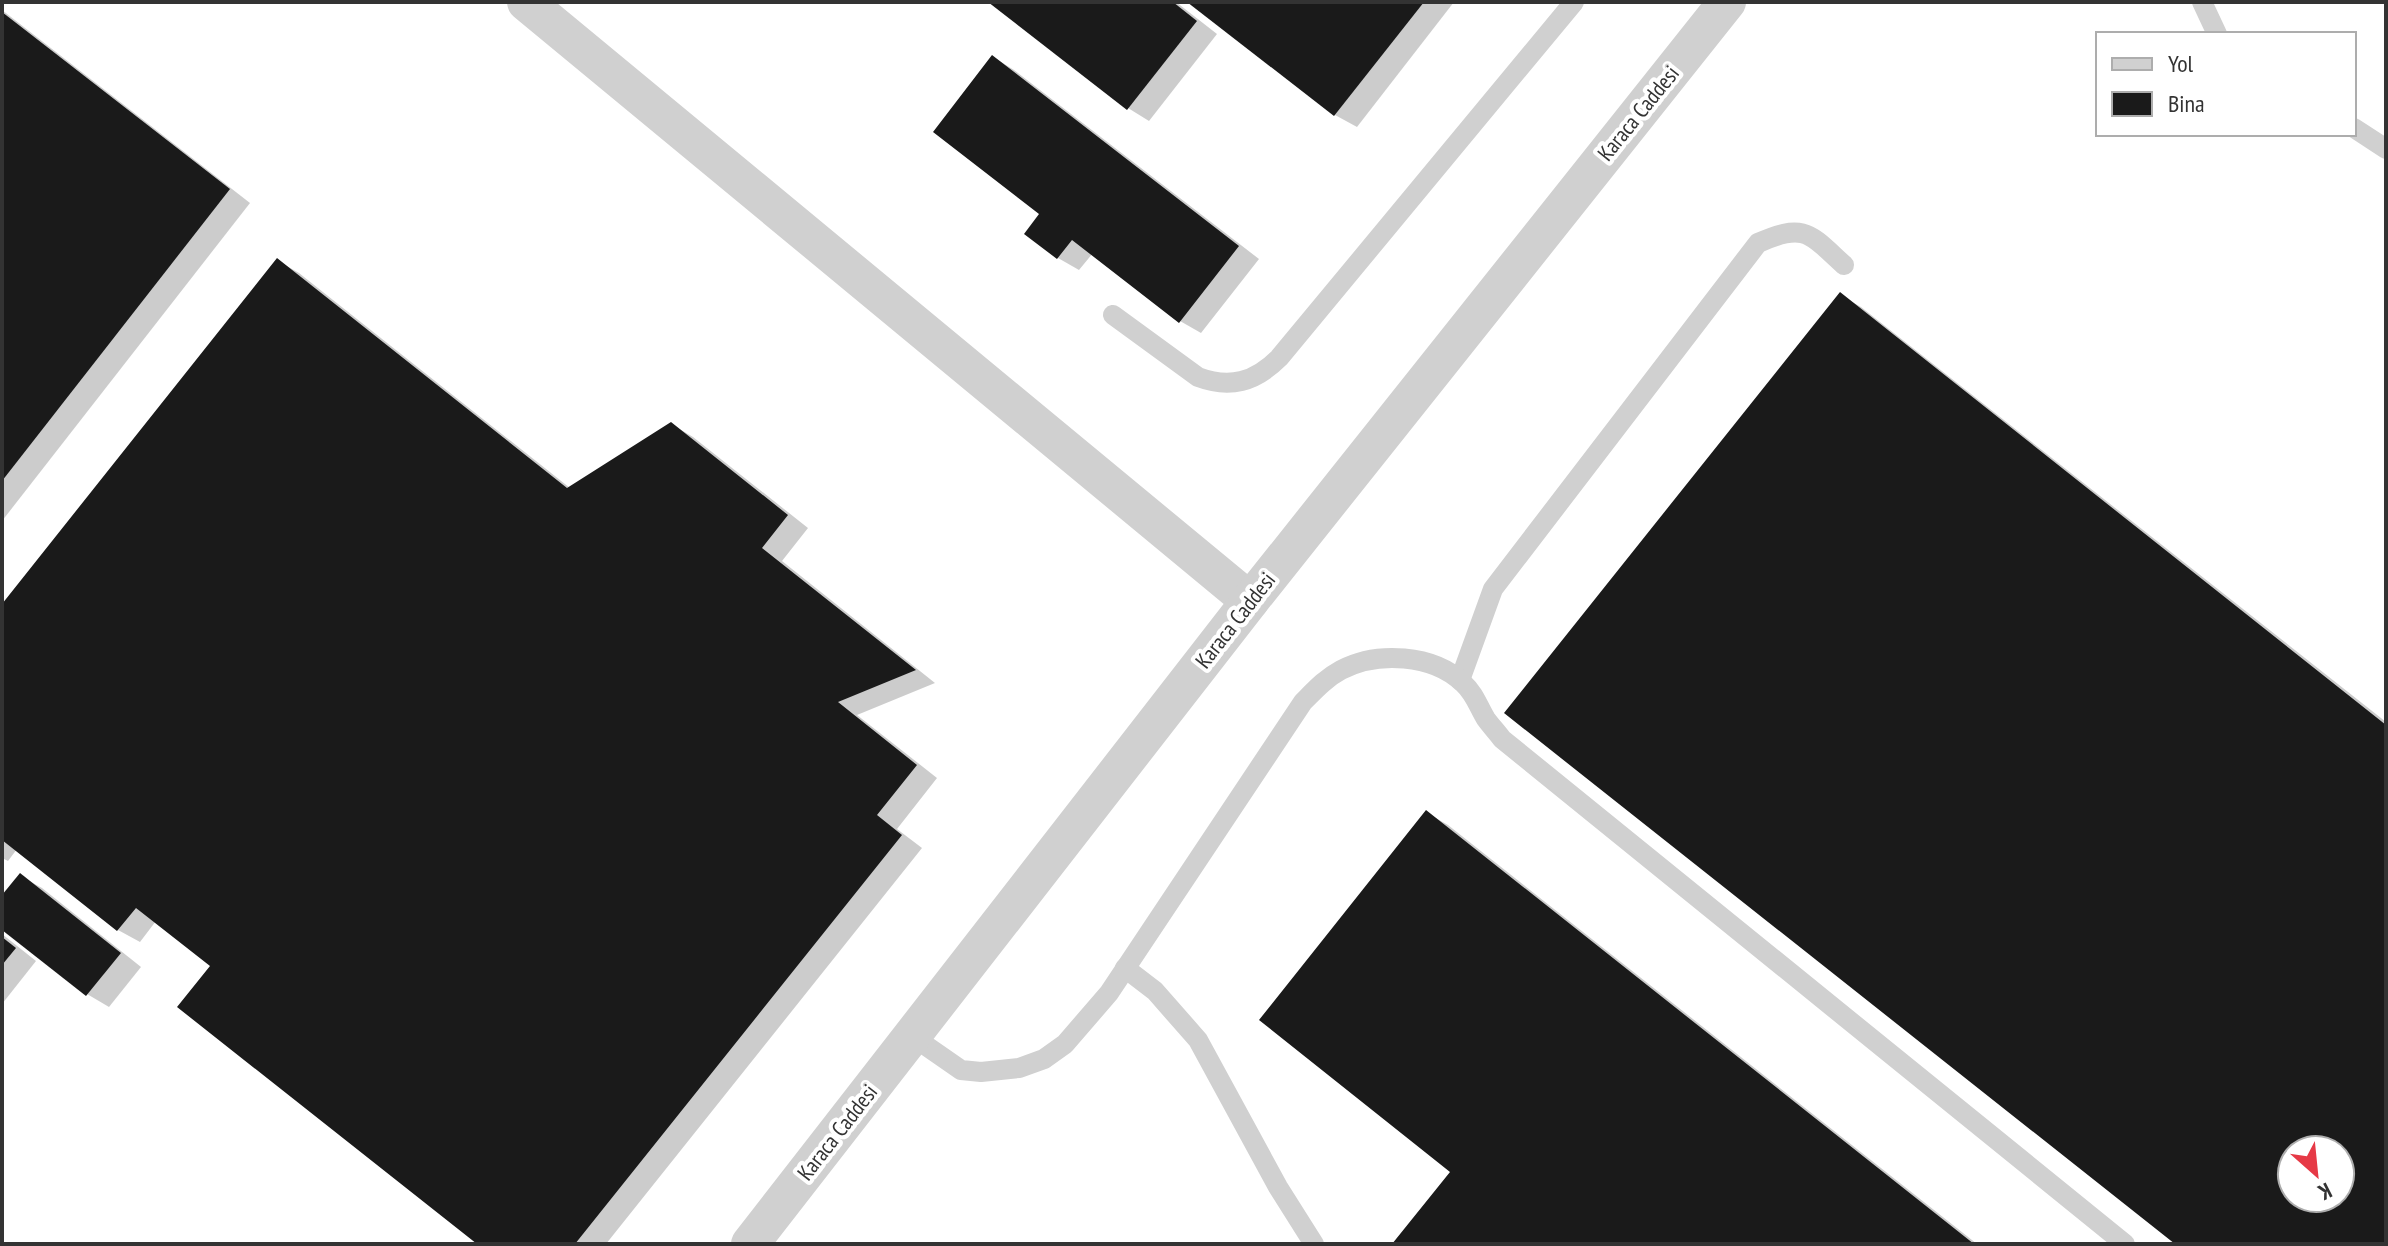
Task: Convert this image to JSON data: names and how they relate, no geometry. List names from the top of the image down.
{
  "streets": {
    "street": ["Karaca Caddesi"]
  },
  "legend": ["Yol", "Bina"],
  "north": "bottom right"
}
